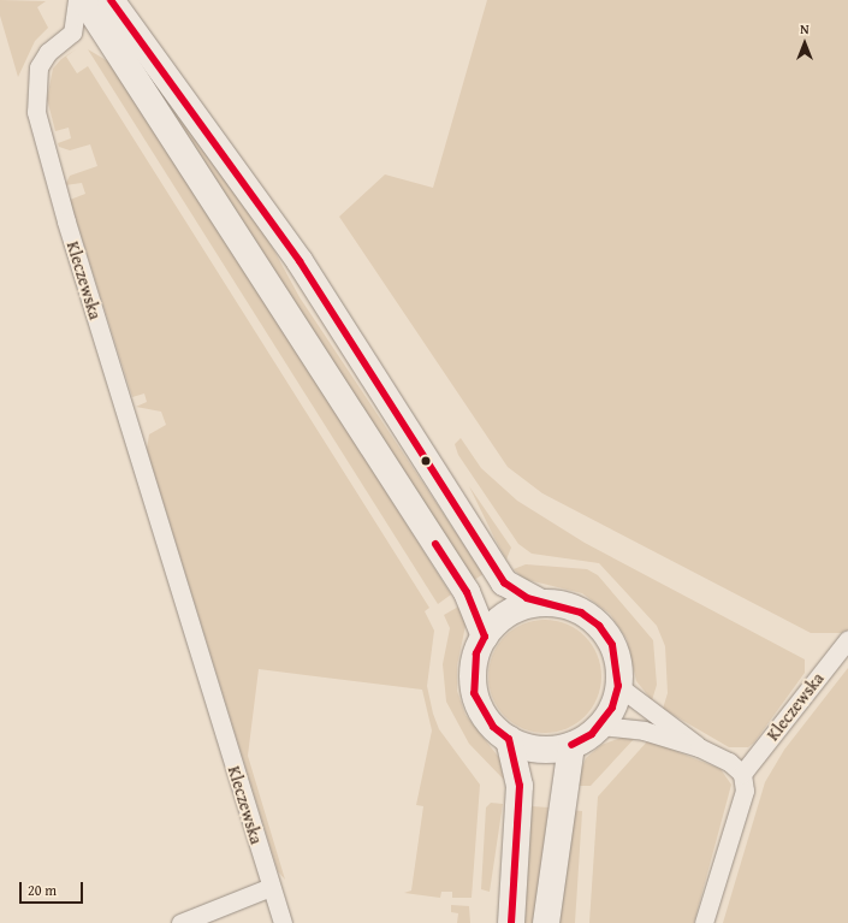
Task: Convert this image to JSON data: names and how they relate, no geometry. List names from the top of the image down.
{
  "streets": {
    "street": ["Kleczewska"]
  },
  "scale_bar": "20 m",
  "north": "top"
}
